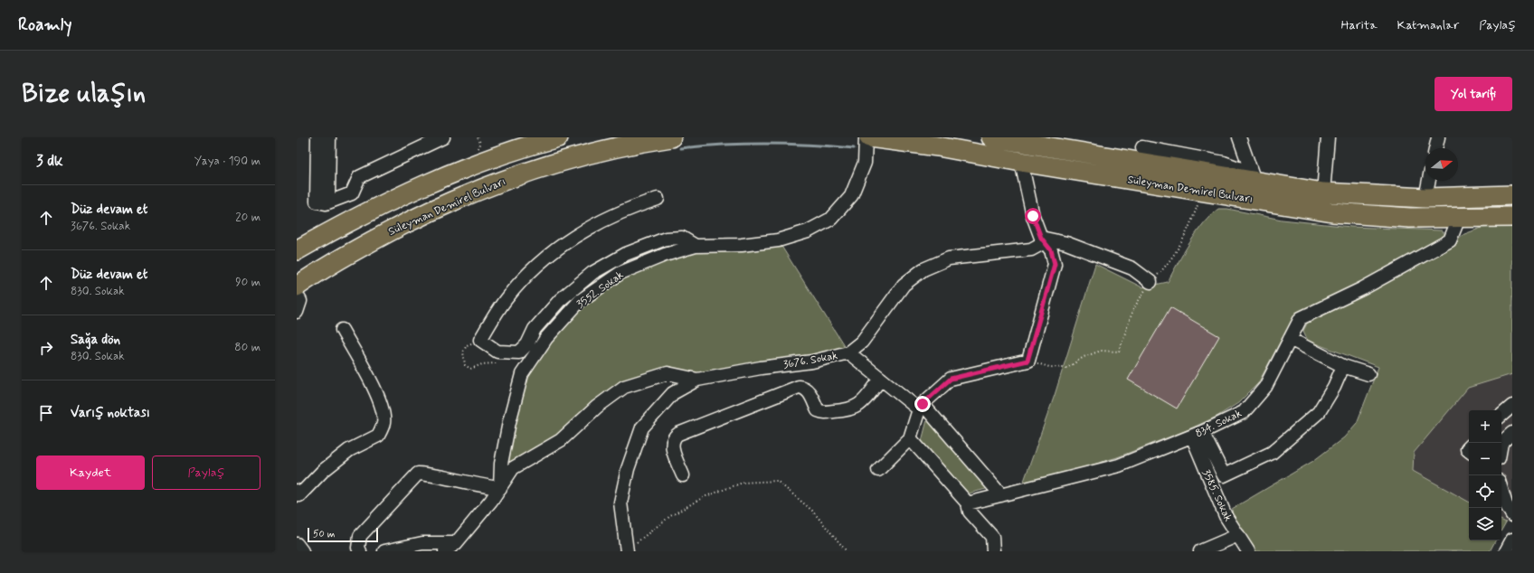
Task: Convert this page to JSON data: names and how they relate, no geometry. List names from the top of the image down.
{
  "streets": {
    "highway": ["Süleyman Demirel Bulvarı"],
    "street": [
      "3552. Sokak",
      "3676. Sokak",
      "834. Sokak",
      "3585. Sokak"
    ]
  },
  "crossings": [
    ["Süleyman Demirel Bulvarı", "834. Sokak"],
    ["834. Sokak", "3585. Sokak"]
  ],
  "scale_bar": "50 m",
  "north": "right",
  "page": {
    "header": "Roamly",
    "nav": ["Harita", "Katmanlar", "Paylaş"],
    "buttons": [
      "Yol tarifi",
      ["Kaydet", "Paylaş"]
    ],
    "title": "Bize ulaşın",
    "heading": ["3 dk", "Yaya · 190 m"],
    "list": [
      ["Düz devam et", "3676. Sokak", "20 m"],
      ["Düz devam et", "830. Sokak", "90 m"],
      ["Sağa dön", "830. Sokak", "80 m"],
      "Varış noktası"
    ],
    "map_buttons": ["+", "−"],
    "scale": "50 m"
  }
}
